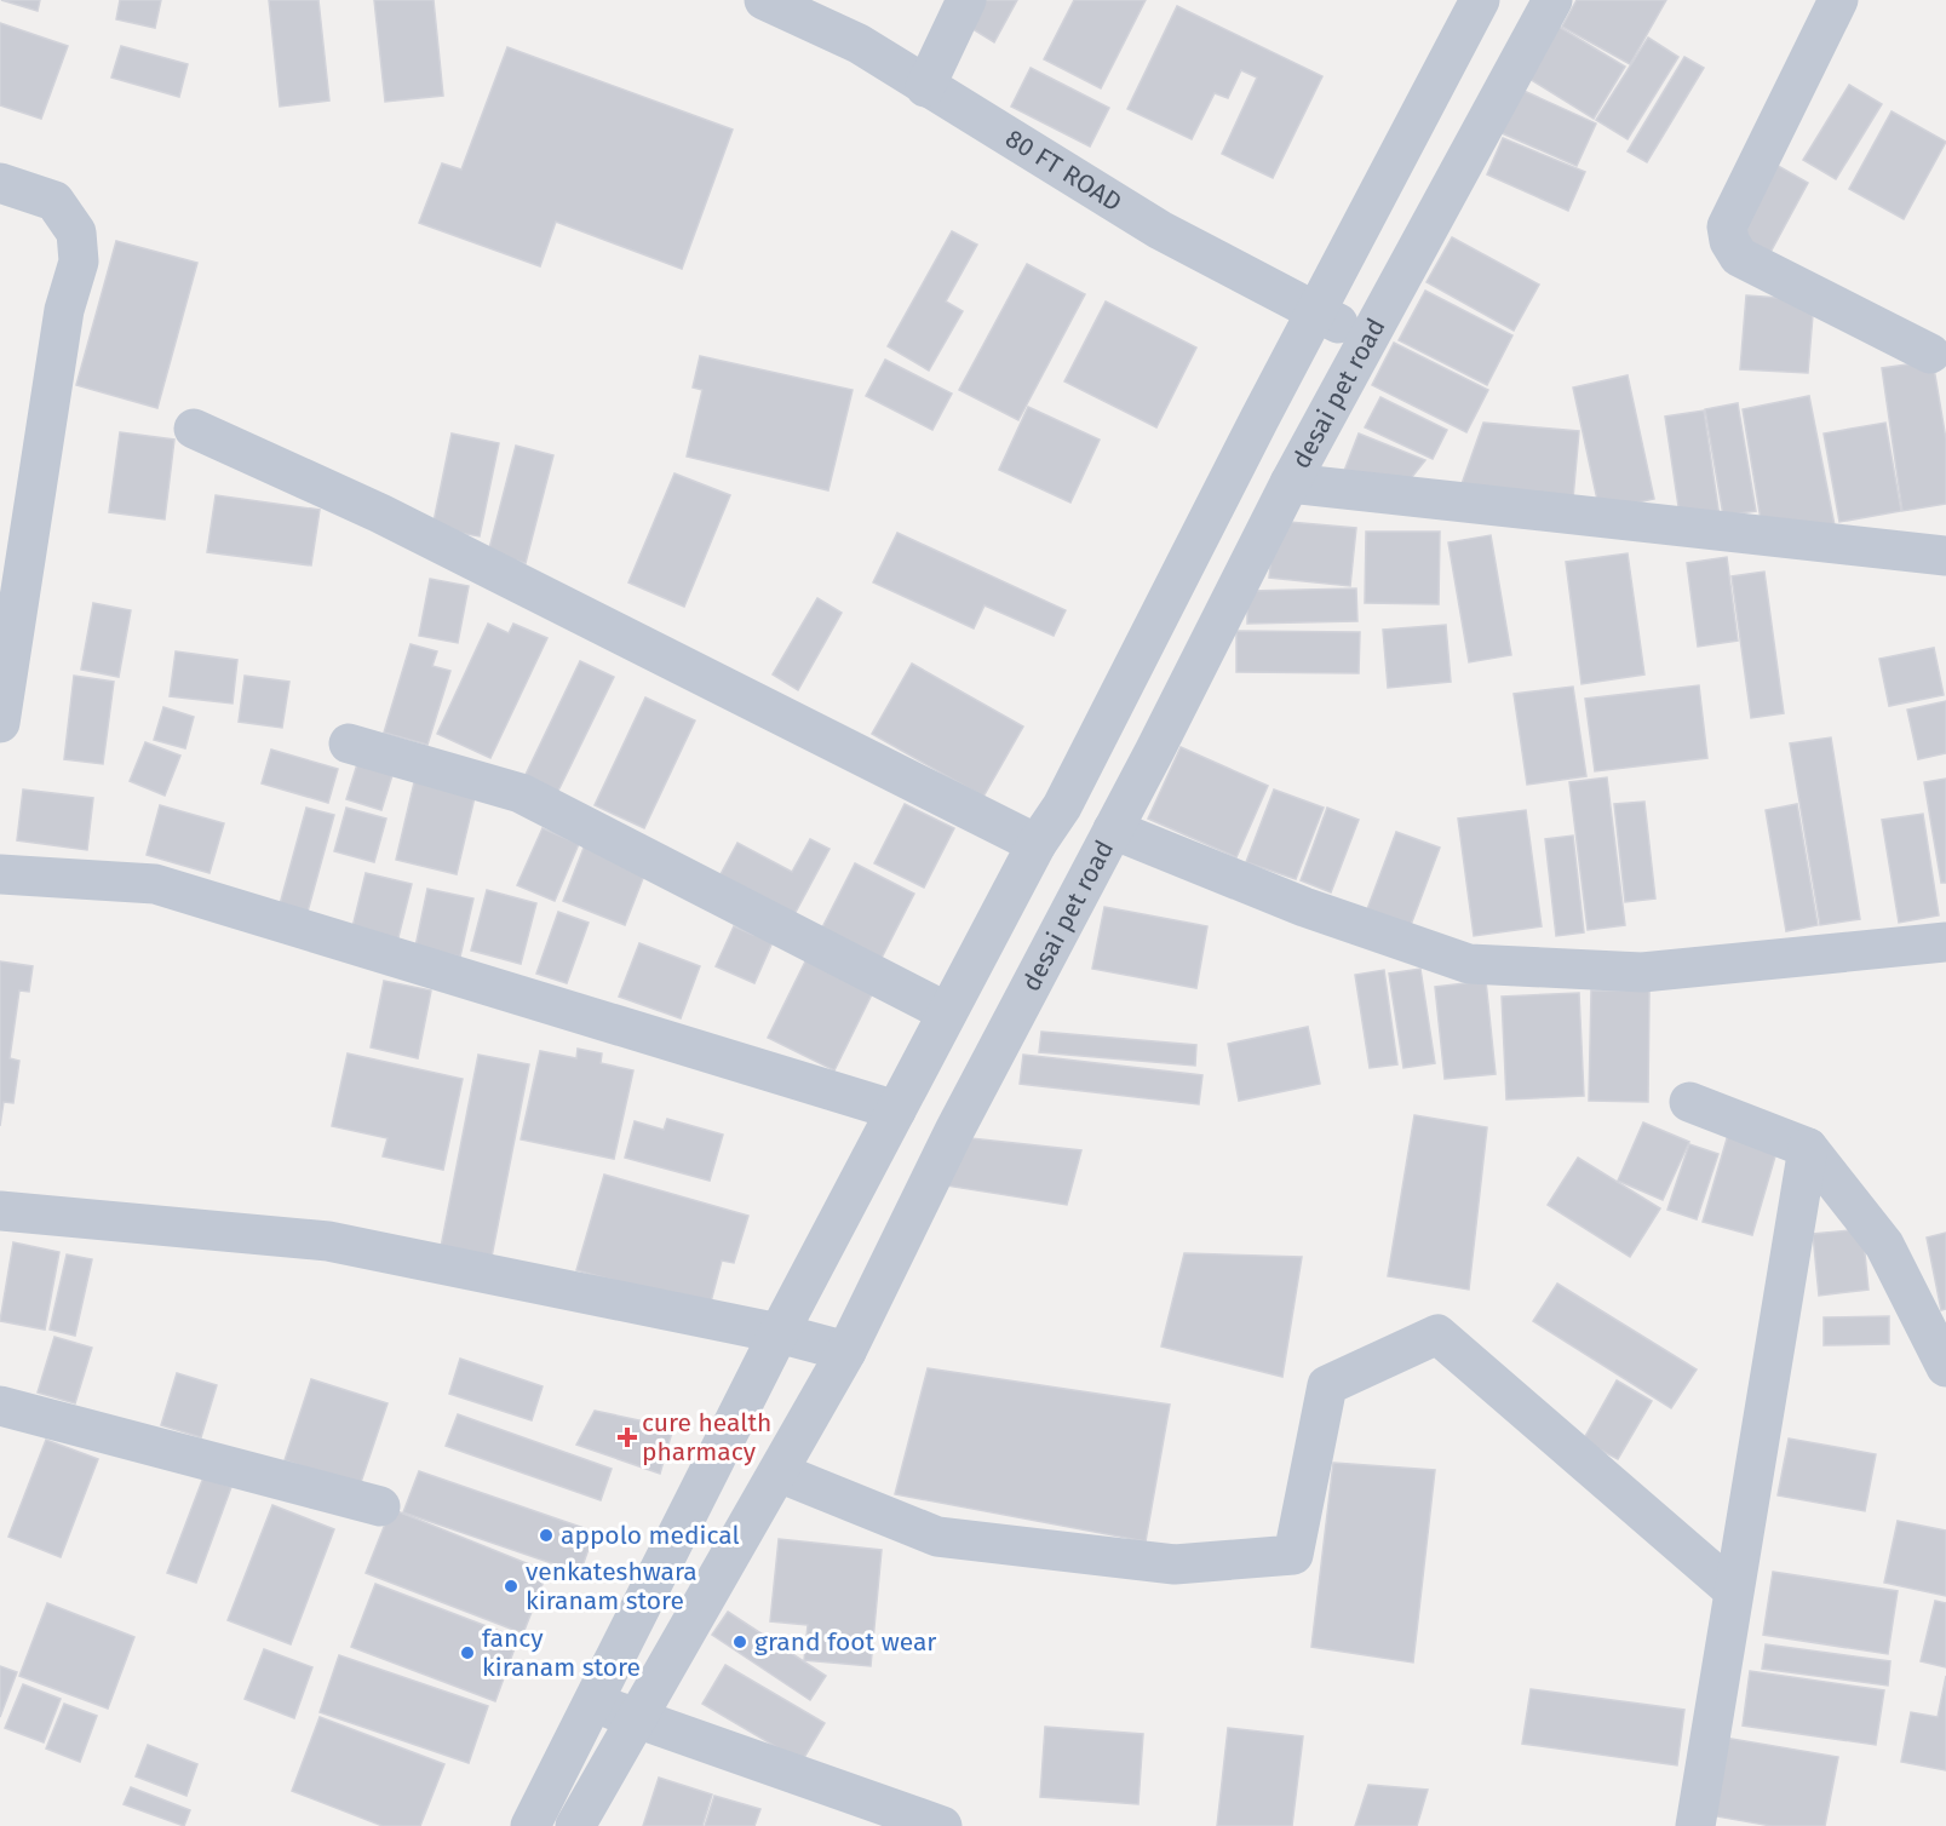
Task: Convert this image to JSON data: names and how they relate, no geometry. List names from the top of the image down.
{
  "streets": {
    "street": ["80 FT ROAD", "desai pet road"]
  },
  "crossings": [
    ["80 FT ROAD", "desai pet road"]
  ],
  "places": {
    "health": ["cure health pharmacy"],
    "other": [
      "appolo medical",
      "venkateshwara kiranam store",
      "grand foot wear",
      "fancy kiranam store"
    ]
  }
}
